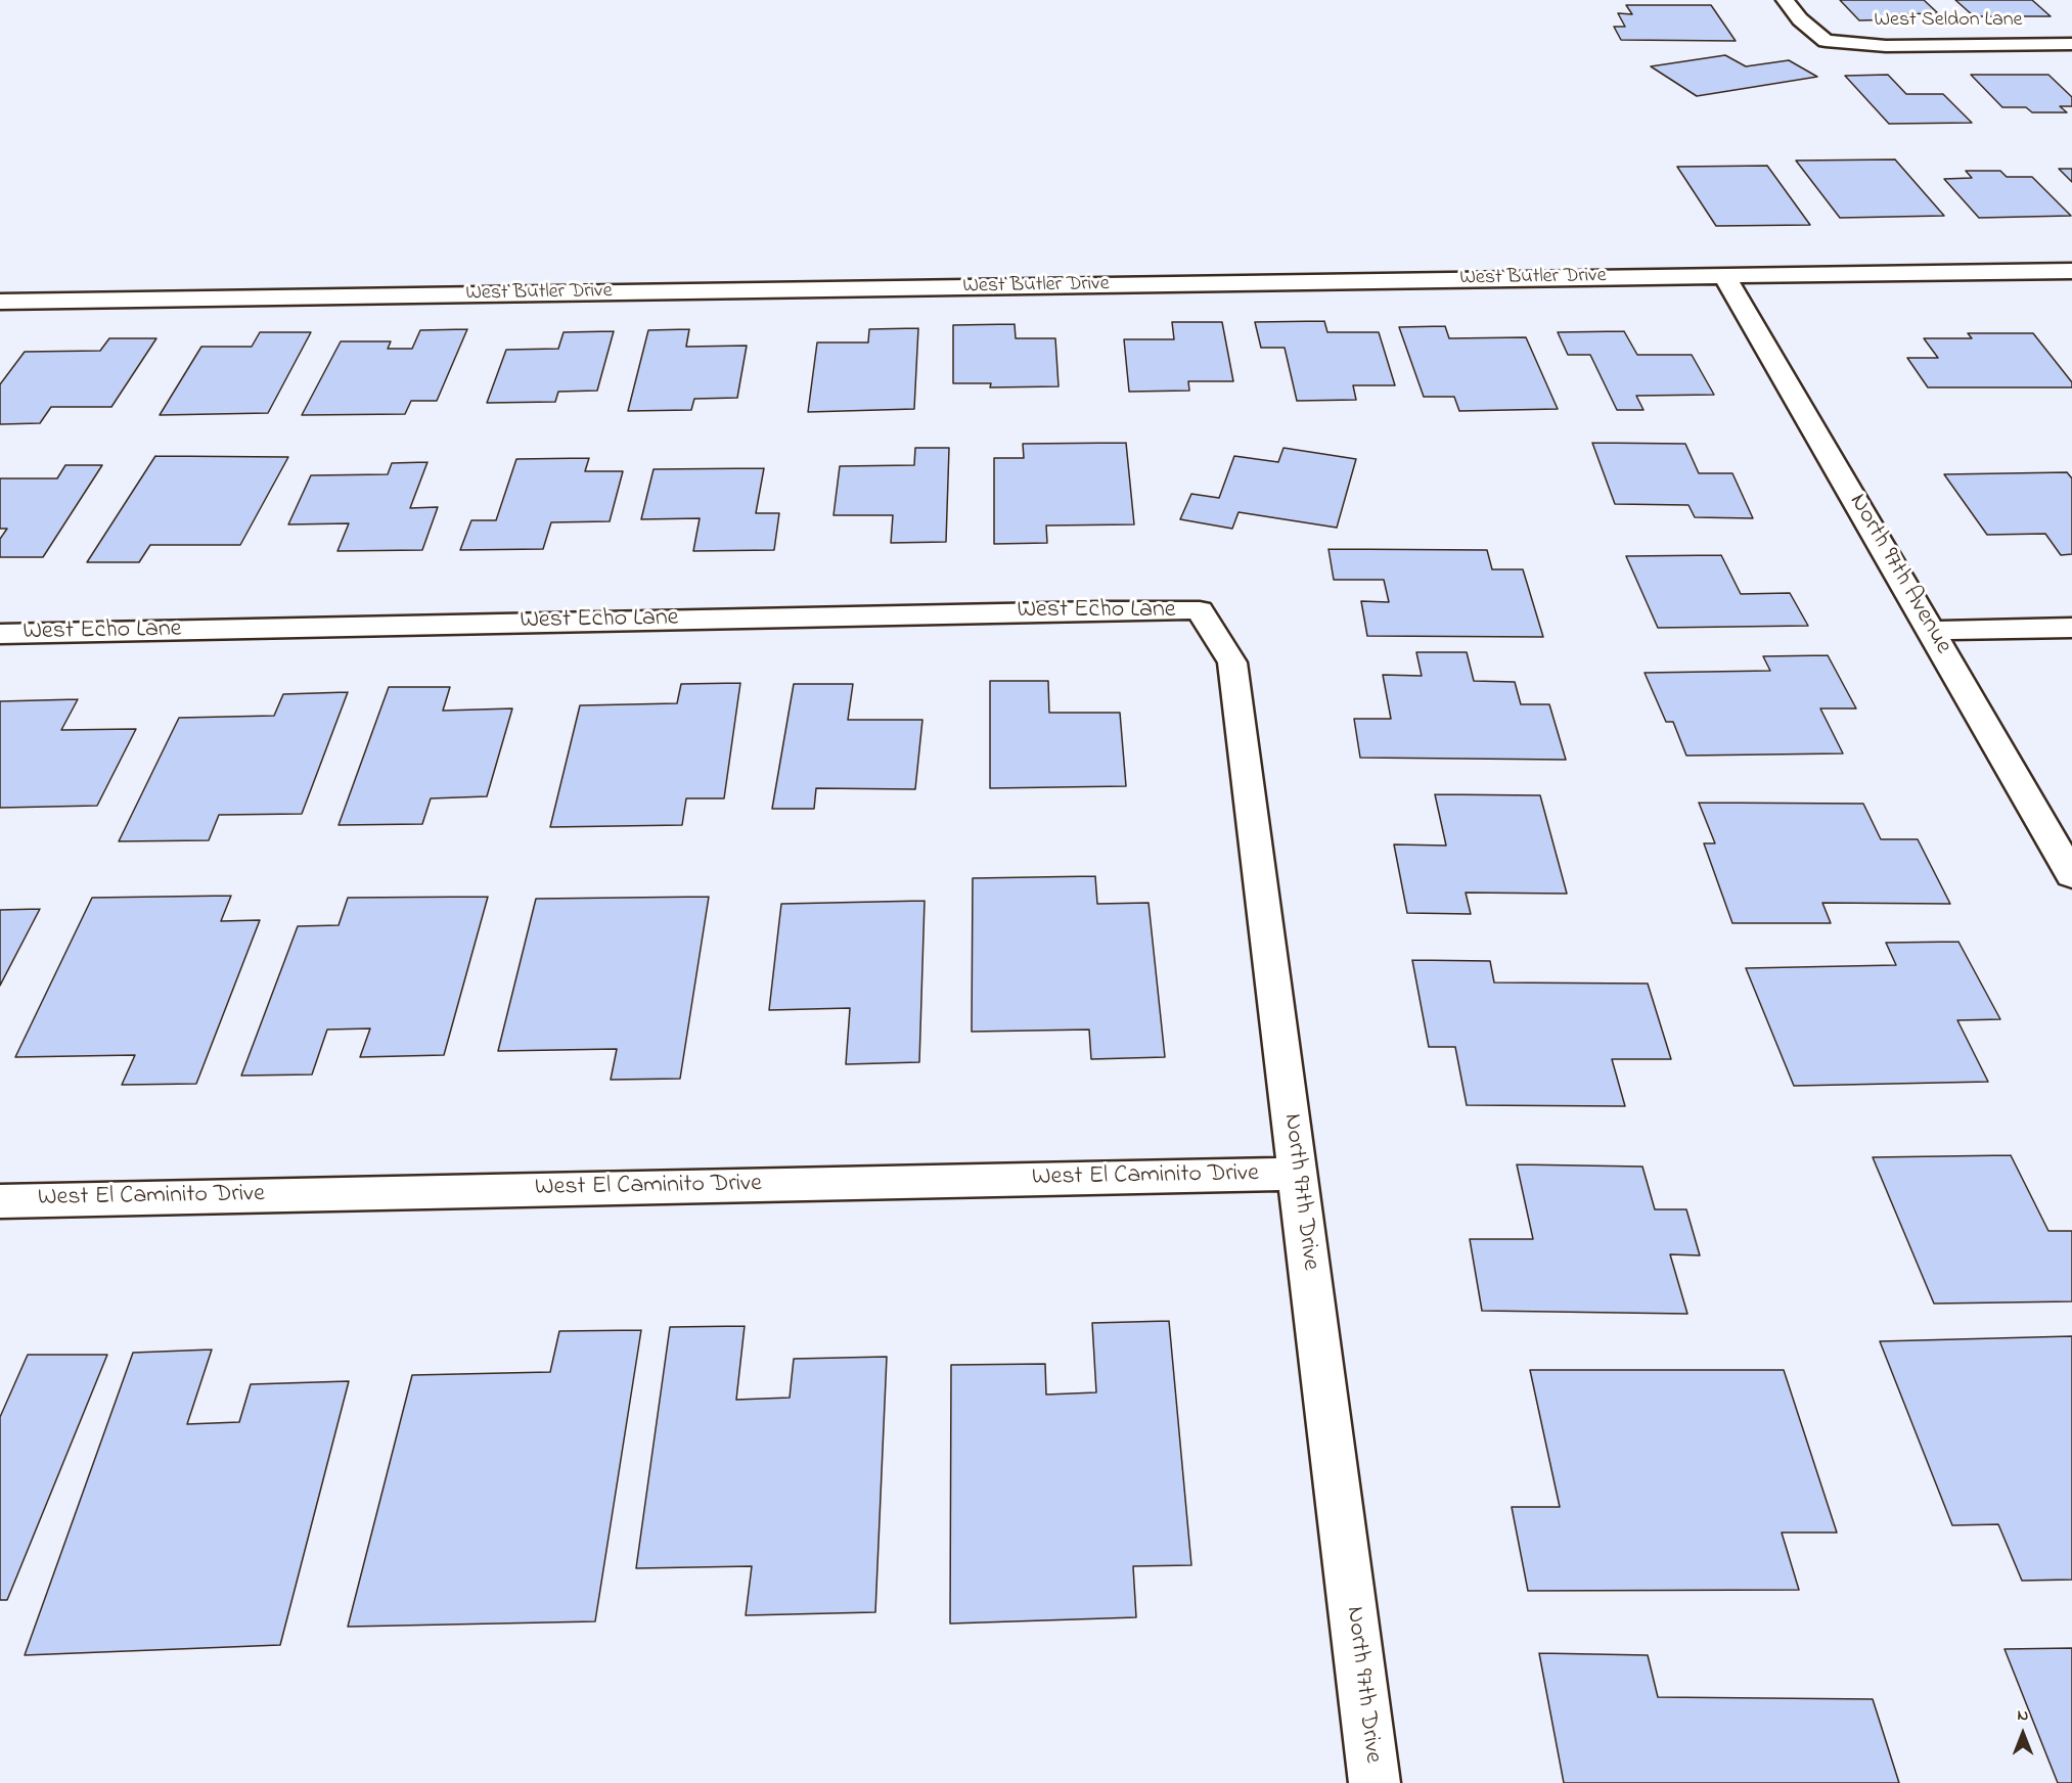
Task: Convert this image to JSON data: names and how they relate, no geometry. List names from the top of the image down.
{
  "streets": {
    "street": [
      "West Seldon Lane",
      "West Butler Drive",
      "North 97th Avenue",
      "West Echo Lane",
      "West El Caminito Drive",
      "North 97th Drive"
    ]
  },
  "crossings": [
    ["West Butler Drive", "North 97th Avenue"],
    ["West Echo Lane", "North 97th Drive"],
    ["West El Caminito Drive", "North 97th Drive"]
  ],
  "north": "top"
}
